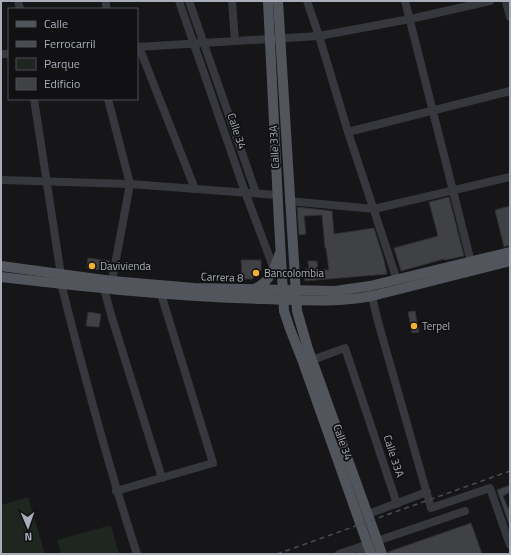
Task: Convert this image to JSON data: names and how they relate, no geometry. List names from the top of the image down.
{
  "streets": {
    "main road": ["Calle 34", "Calle 33A", "Carrera 8"]
  },
  "crossings": [
    ["Calle 34", "Calle 33A"],
    ["Calle 34", "Carrera 8"],
    ["Calle 33A", "Carrera 8"]
  ],
  "places": ["Davivienda", "Bancolombia", "Terpel"],
  "legend": [
    "Calle",
    "Ferrocarril",
    "Parque",
    "Edificio"
  ],
  "north": "bottom"
}
